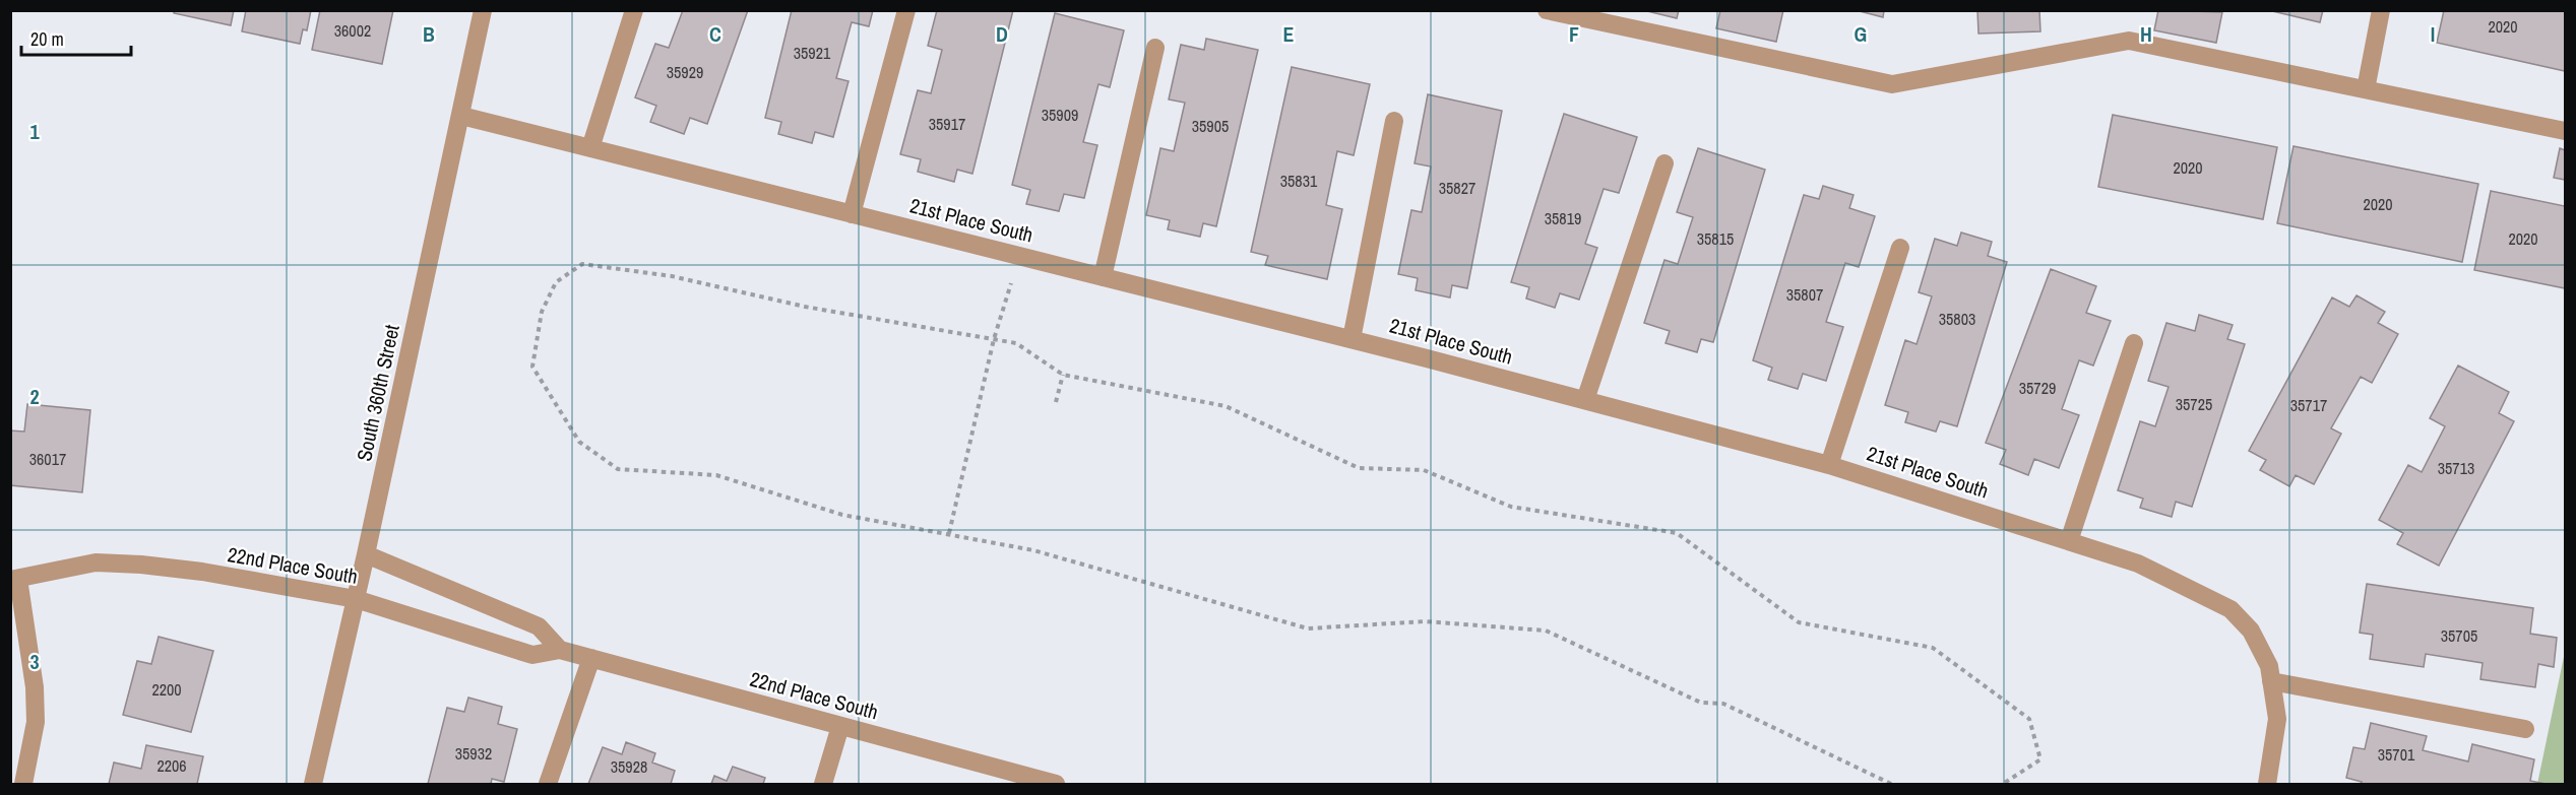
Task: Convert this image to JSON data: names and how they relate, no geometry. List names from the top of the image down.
{
  "streets": {
    "street": ["21st Place South", "South 360th Street", "22nd Place South"]
  },
  "crossings": [
    ["21st Place South", "South 360th Street"],
    ["South 360th Street", "22nd Place South"]
  ],
  "house_numbers": [
    "2020",
    "36002",
    "35921",
    "35929",
    "35909",
    "35917",
    "35905",
    "2020",
    "35831",
    "35827",
    "2020",
    "35819",
    "35815",
    "2020",
    "35807",
    "35803",
    "35729",
    "35725",
    "35717",
    "36017",
    "35713",
    "35705",
    "2200",
    "35932",
    "35701",
    "2206",
    "35928"
  ],
  "scale_bar": "20 m",
  "grid": {
    "columns": [
      "B",
      "C",
      "D",
      "E",
      "F",
      "G",
      "H",
      "I"
    ],
    "rows": ["1", "2", "3"]
  }
}
